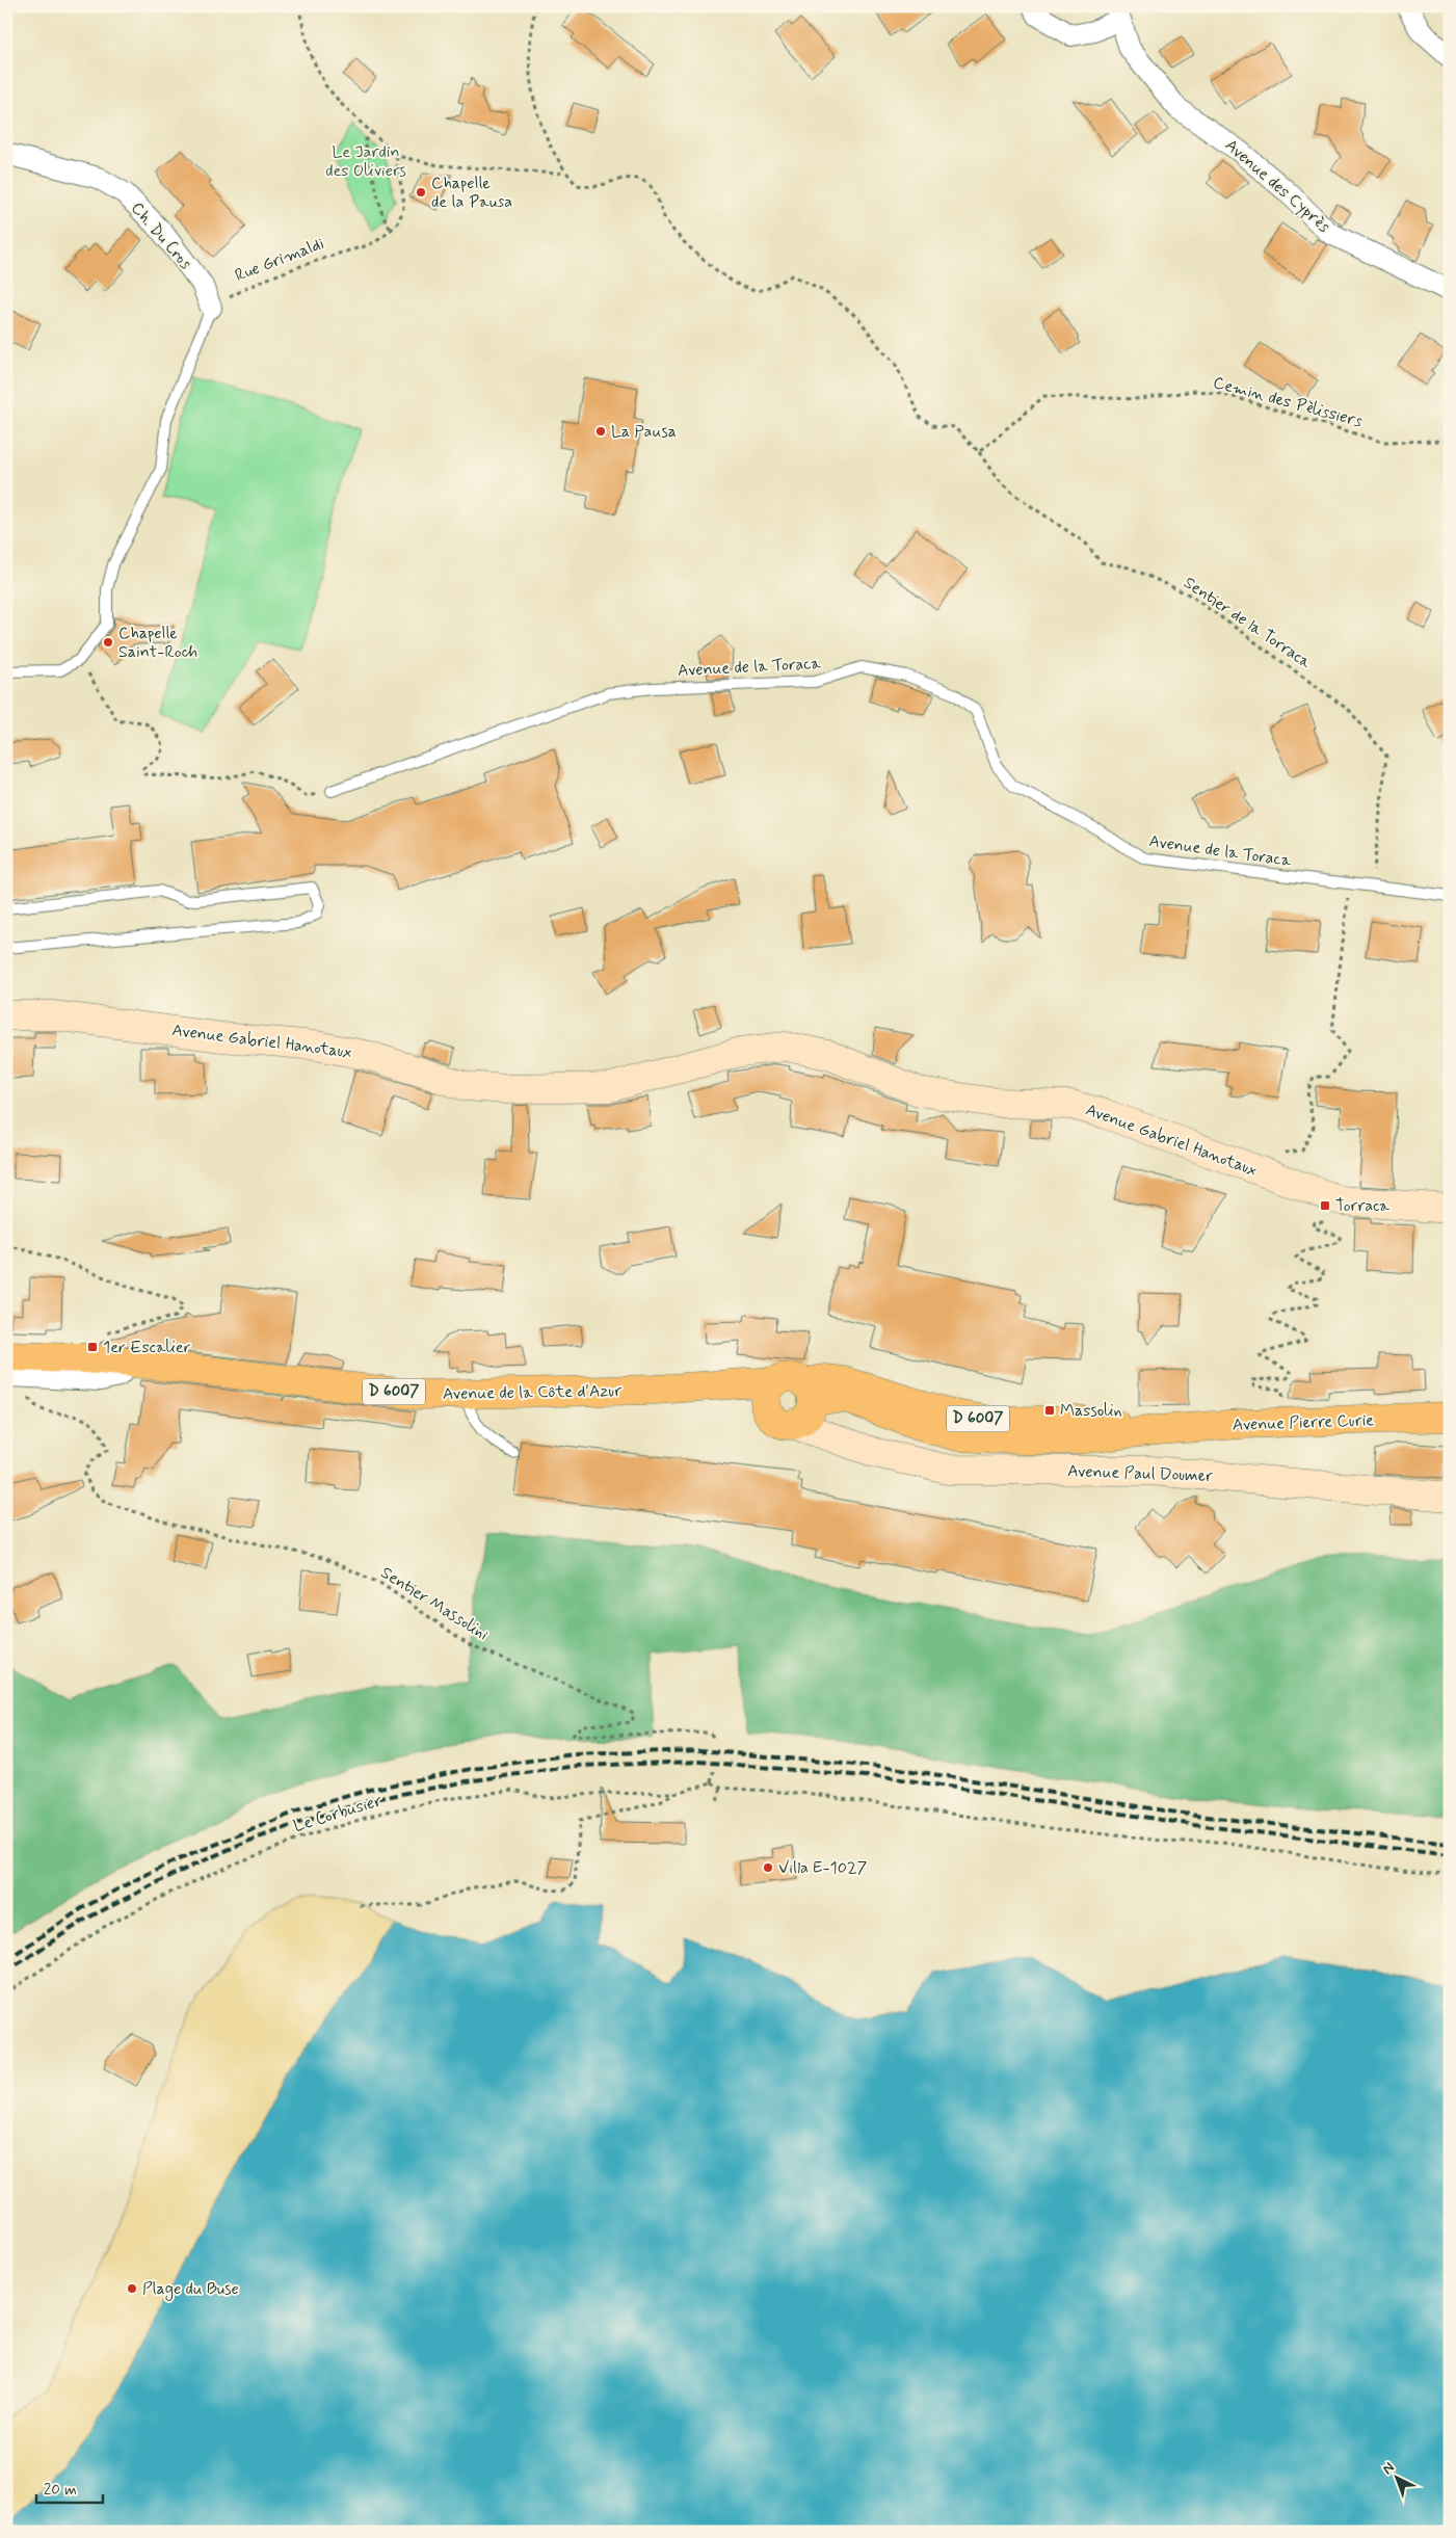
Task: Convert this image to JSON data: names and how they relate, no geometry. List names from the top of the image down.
{
  "streets": {
    "main road": [
      "Avenue Gabriel Hanotaux",
      "D 6007",
      "Avenue de la Côte d'Azur",
      "Avenue Pierre Curie",
      "Avenue Paul Doumer"
    ],
    "street": ["Avenue des Cyprès", "Ch. Du Cros"],
    "lane": ["Avenue de la Toraca"],
    "path": [
      "Rue Grimaldi",
      "Cemin des Pèlissiers",
      "Sentier de la Torraca",
      "Sentier Massolini",
      "Le Corbusier"
    ]
  },
  "crossings": [
    ["Ch. Du Cros", "Rue Grimaldi"],
    ["Cemin des Pèlissiers", "Sentier de la Torraca"],
    ["Sentier de la Torraca", "Avenue de la Toraca"],
    ["Avenue de la Côte d'Azur", "Avenue Pierre Curie"],
    ["Avenue de la Côte d'Azur", "Avenue Paul Doumer"],
    ["Avenue Pierre Curie", "Avenue Paul Doumer"]
  ],
  "parks": ["Le Jardin des Oliviers"],
  "places": {
    "other": [
      "Chapelle de la Pausa",
      "La Pausa",
      "Chapelle Saint-Roch",
      "Villa E-1027",
      "Plage du Buse"
    ],
    "transit": ["Torraca", "1er Escalier", "Massolin"]
  },
  "scale_bar": "20 m",
  "north": "top left"
}
